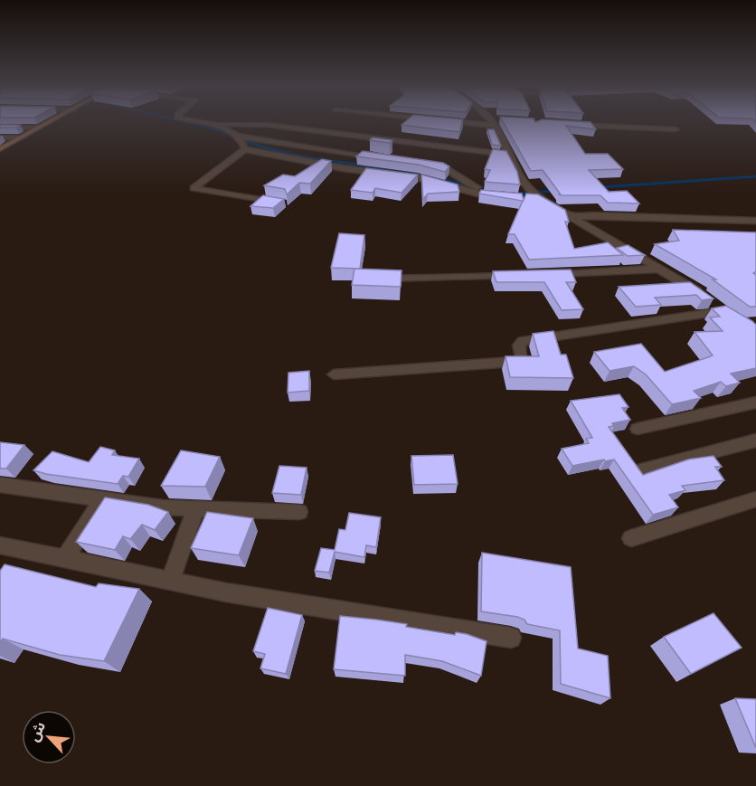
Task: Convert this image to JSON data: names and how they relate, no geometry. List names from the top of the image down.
{
  "north": "top left"
}
